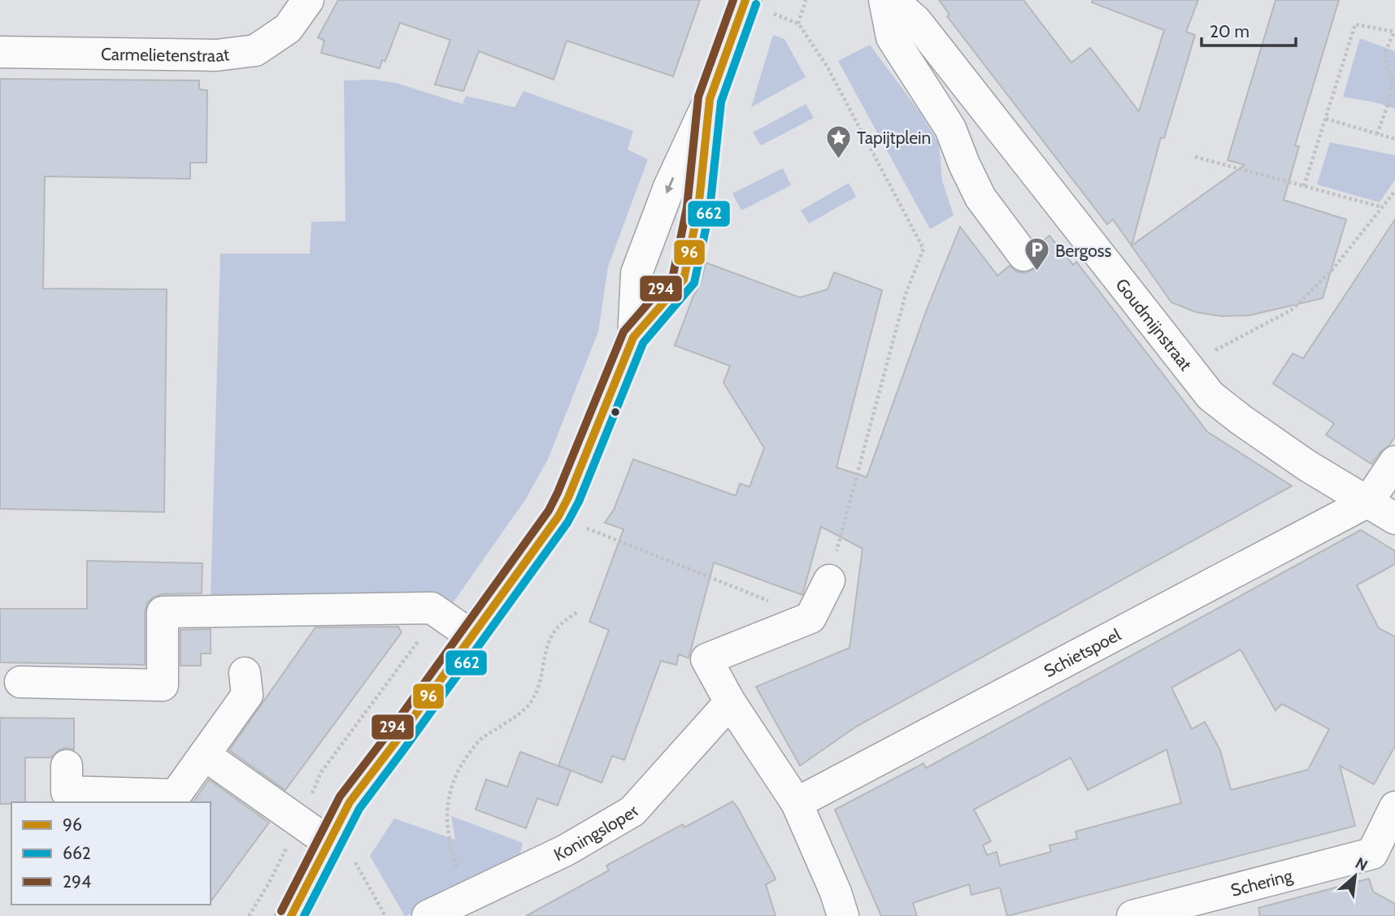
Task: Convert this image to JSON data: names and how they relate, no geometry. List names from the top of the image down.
{
  "streets": {
    "street": [
      "Carmelietenstraat",
      "Goudmijnstraat",
      "Schietspoel",
      "Koningsloper",
      "Schering"
    ]
  },
  "crossings": [
    ["Goudmijnstraat", "Schietspoel"]
  ],
  "places": {
    "place": ["Tapijtplein"],
    "parking": ["Bergoss"]
  },
  "lines": ["transit line 96", "transit line 294", "transit line 662"],
  "legend": ["96", "662", "294"],
  "scale_bar": "20 m",
  "north": "top right"
}
